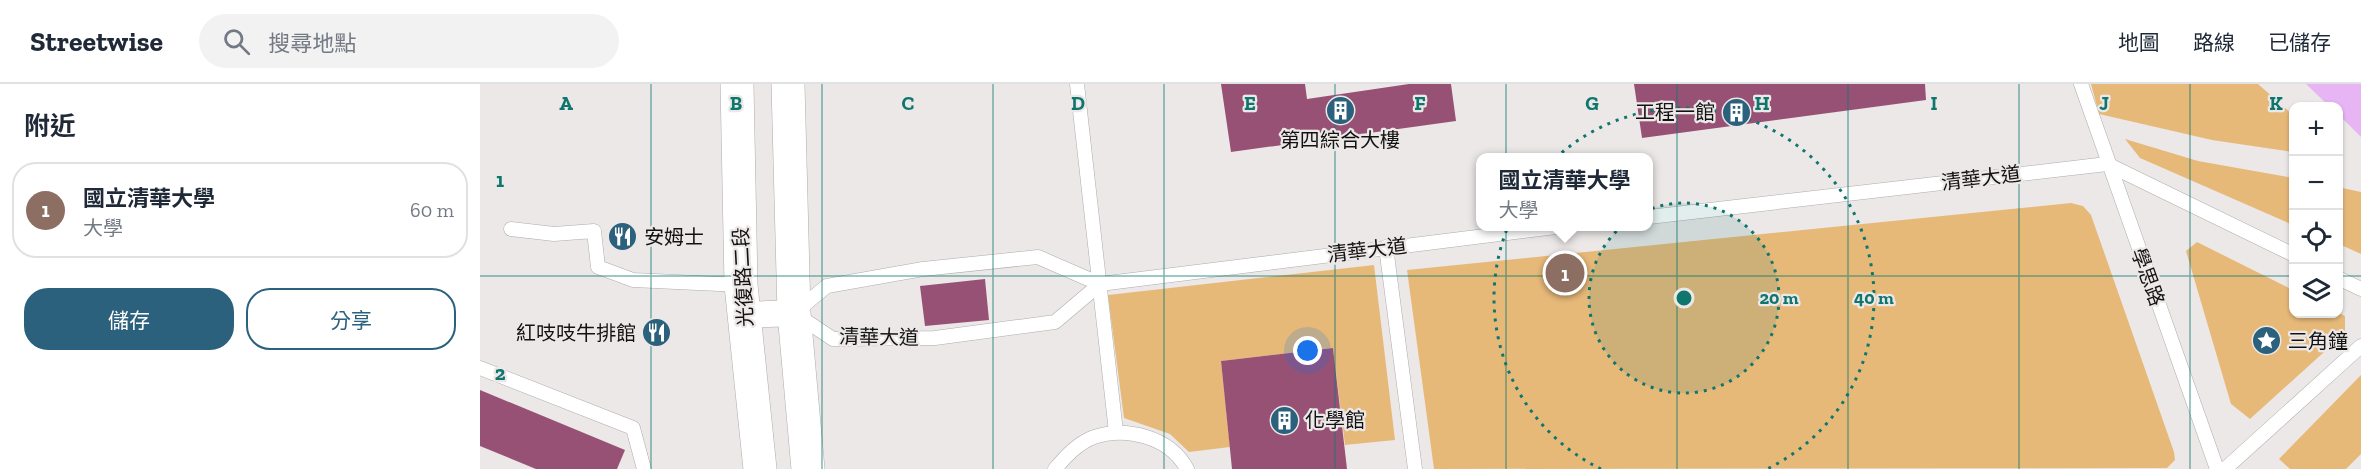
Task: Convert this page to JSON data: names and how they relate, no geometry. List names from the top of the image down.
{
  "streets": {
    "main road": ["光復路二段"],
    "lane": ["清華大道", "學思路"]
  },
  "crossings": [
    ["清華大道", "學思路"]
  ],
  "places": {
    "building": ["第四綜合大樓", "工程一館", "化學館"],
    "restaurant": ["安姆士", "紅吱吱牛排館"],
    "place": ["三角鐘"]
  },
  "page": {
    "header": "Streetwise",
    "search": "搜尋地點",
    "nav": ["地圖", "路線", "已儲存"],
    "heading": "附近",
    "map_buttons": ["+", "−"],
    "popup": ["國立清華大學", "大學"],
    "list": [
      {
        "mark": "1",
        "name": "國立清華大學",
        "note": "大學",
        "value": "60 m"
      }
    ],
    "pins": "1",
    "buttons": ["儲存", "分享"]
  },
  "grid": {
    "columns": [
      "A",
      "B",
      "C",
      "D",
      "E",
      "F",
      "G",
      "H",
      "I",
      "J",
      "K"
    ],
    "rows": ["1", "2"]
  },
  "rings": ["20 m", "40 m"]
}
